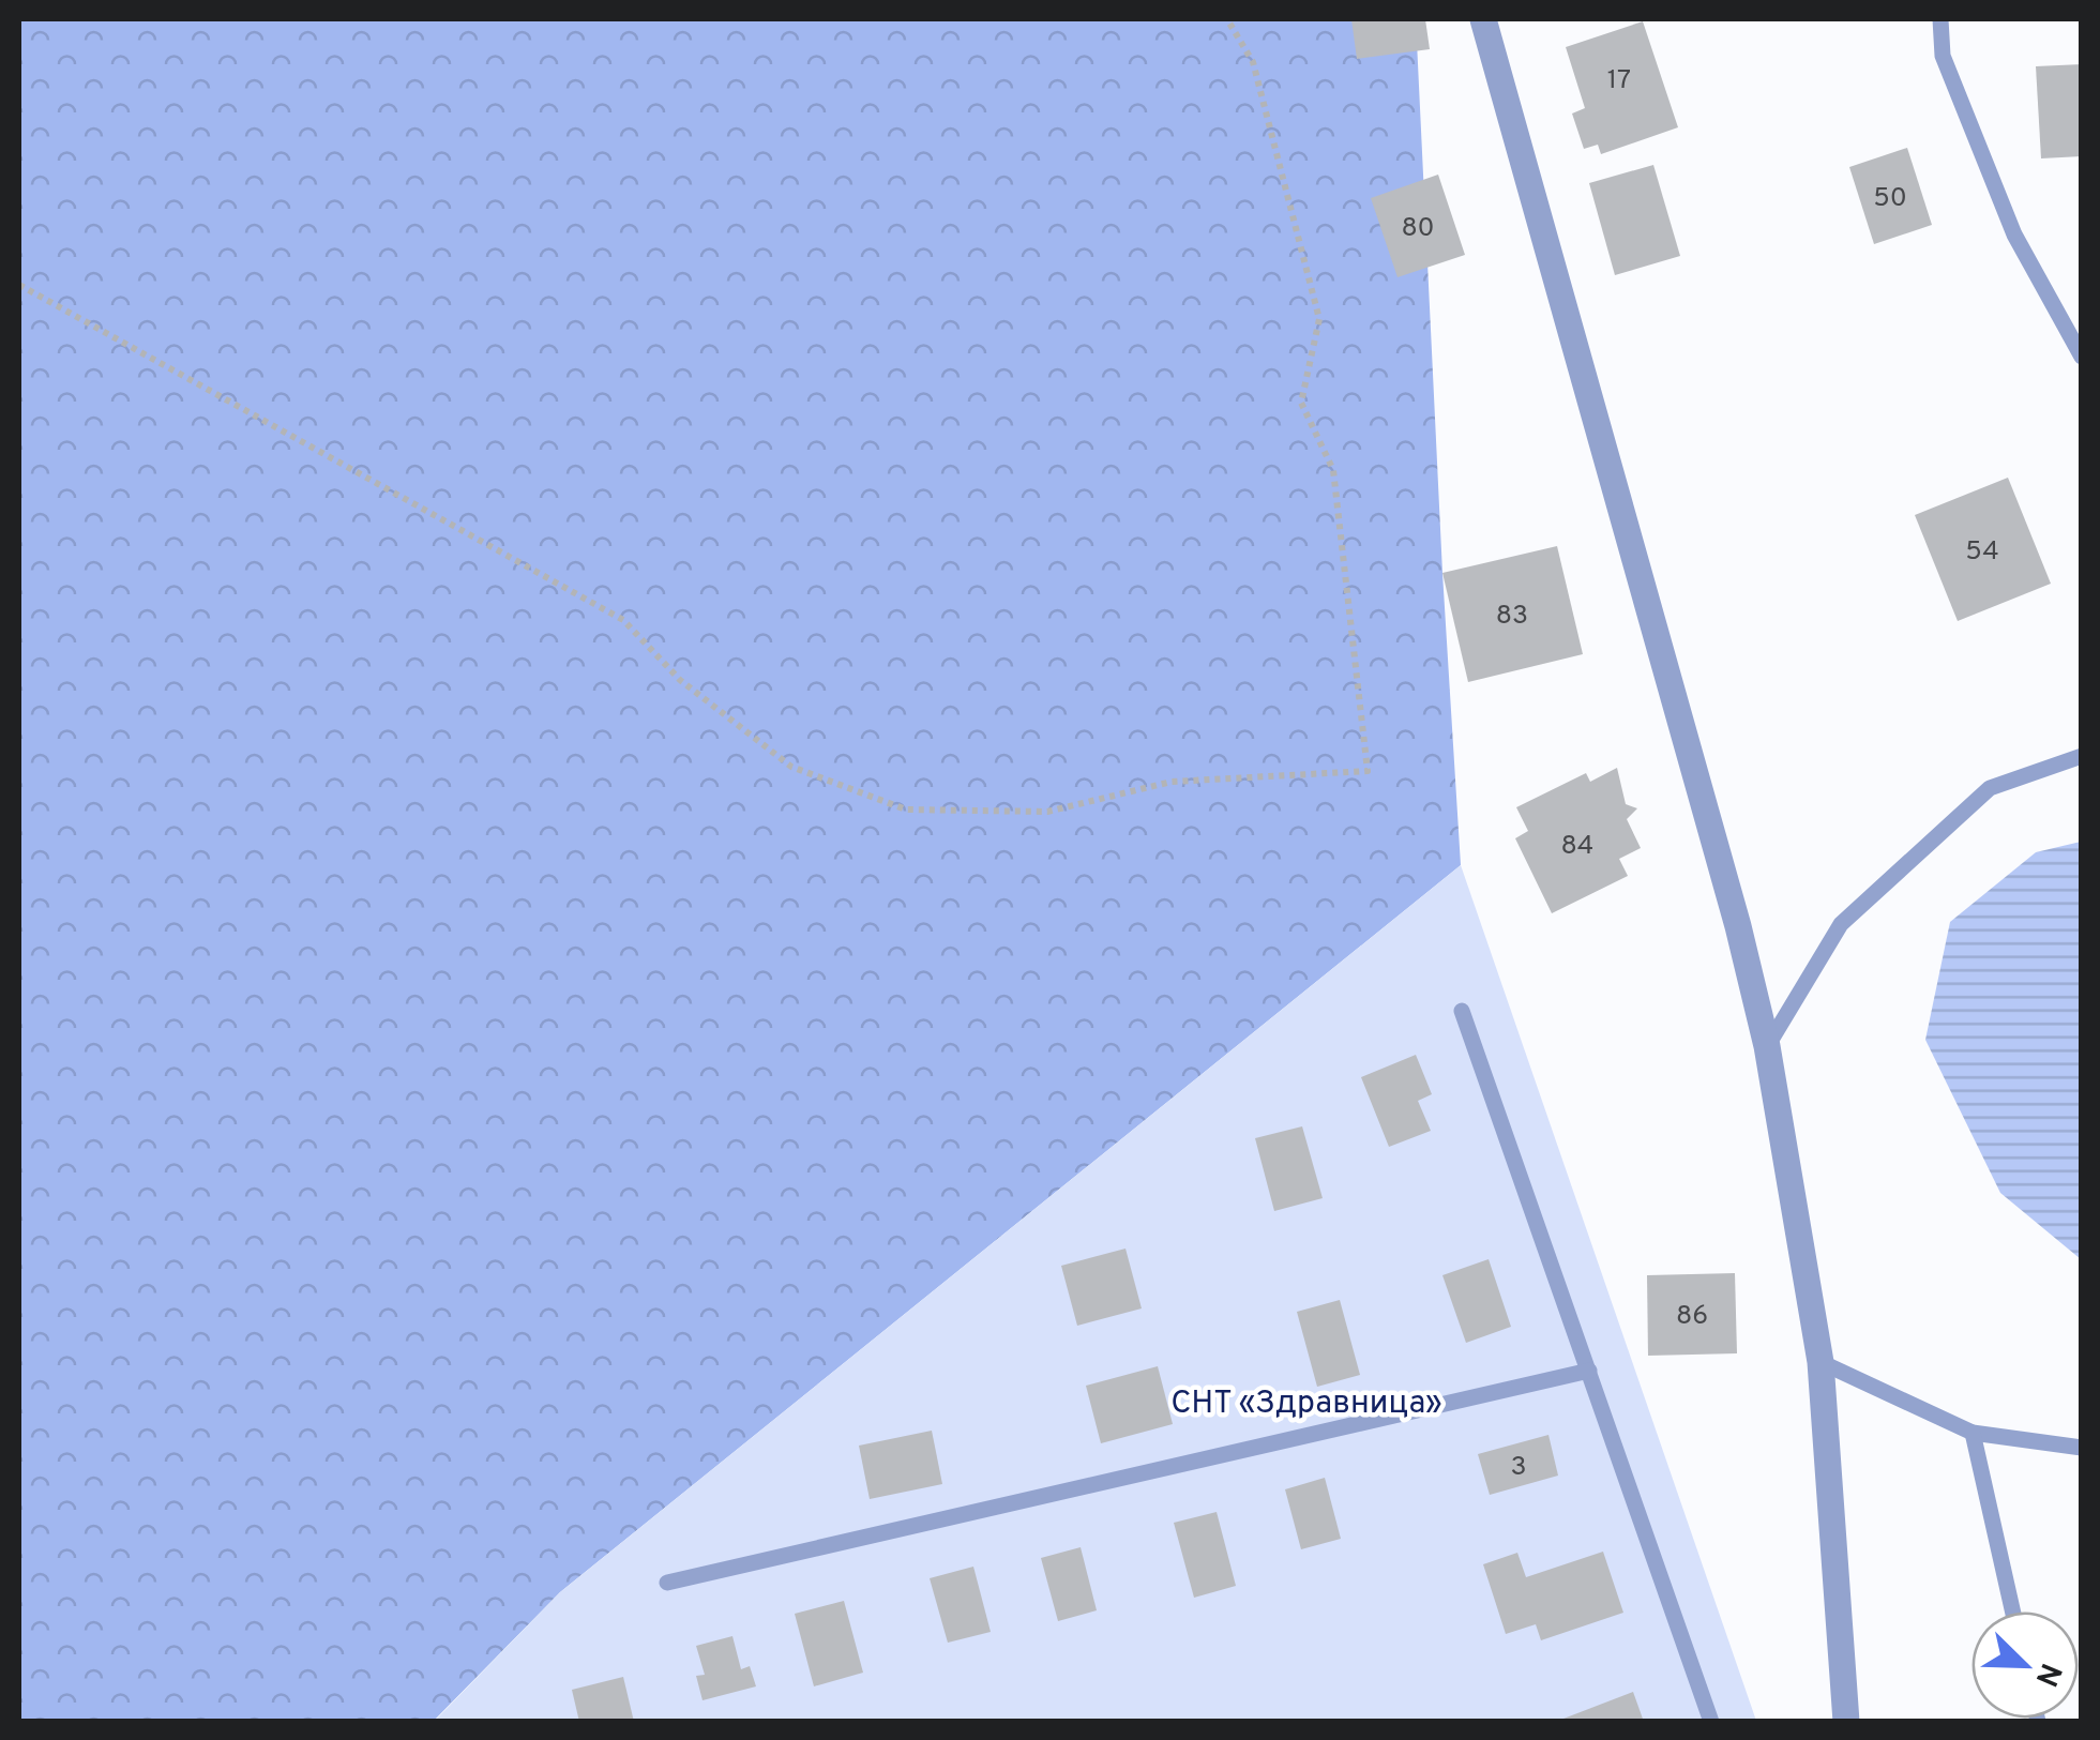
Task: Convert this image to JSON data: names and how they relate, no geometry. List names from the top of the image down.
{
  "parks": ["СНТ «Здравница»"],
  "house_numbers": [
    "17",
    "50",
    "80",
    "54",
    "83",
    "84",
    "86",
    "3"
  ],
  "north": "bottom right"
}
